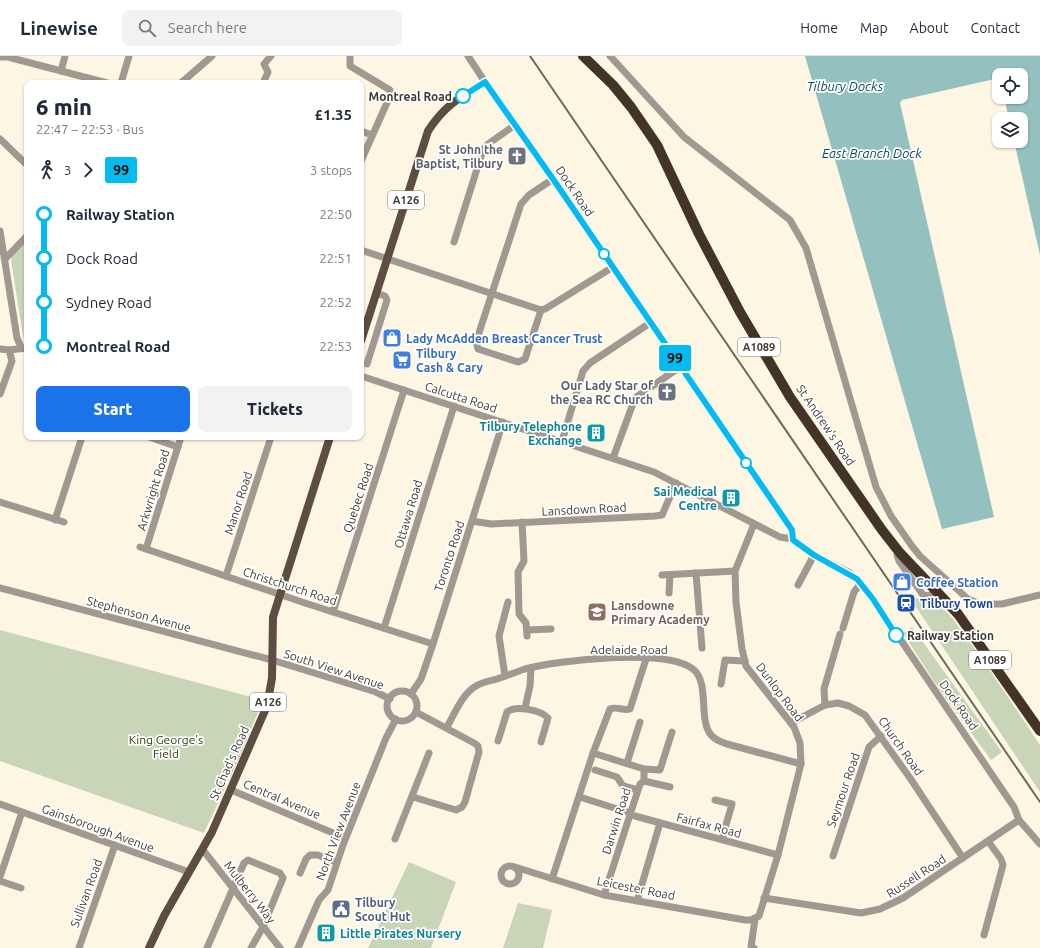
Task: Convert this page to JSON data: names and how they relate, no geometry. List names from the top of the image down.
{
  "streets": {
    "highway": ["A1089", "St Andrew's Road"],
    "main road": ["Dock Road", "A126", "St Chad's Road"],
    "street": [
      "Calcutta Road",
      "Arkwright Road",
      "Quebec Road",
      "Manor Road",
      "Lansdown Road",
      "Ottawa Road",
      "Toronto Road",
      "Christchurch Road",
      "Stephenson Avenue",
      "Adelaide Road",
      "South View Avenue",
      "Dunlop Road",
      "Church Road",
      "Seymour Road",
      "Central Avenue",
      "Darwin Road",
      "Fairfax Road",
      "Gainsborough Avenue",
      "North View Avenue",
      "Russell Road",
      "Leicester Road",
      "Mulberry Way",
      "Sullivan Road"
    ]
  },
  "crossings": [
    ["Dock Road", "A126"],
    ["Dock Road", "Calcutta Road"],
    ["Dock Road", "Russell Road"],
    ["Calcutta Road", "Quebec Road"],
    ["Calcutta Road", "Lansdown Road"],
    ["Calcutta Road", "Ottawa Road"],
    ["Calcutta Road", "Toronto Road"],
    ["Calcutta Road", "Dunlop Road"],
    ["Arkwright Road", "Christchurch Road"],
    ["Quebec Road", "Christchurch Road"],
    ["Manor Road", "Christchurch Road"],
    ["Lansdown Road", "Toronto Road"],
    ["Ottawa Road", "Christchurch Road"],
    ["Toronto Road", "Christchurch Road"],
    ["Toronto Road", "South View Avenue"],
    ["Toronto Road", "North View Avenue"],
    ["Christchurch Road", "St Chad's Road"],
    ["Stephenson Avenue", "South View Avenue"],
    ["Stephenson Avenue", "St Chad's Road"],
    ["Adelaide Road", "Dunlop Road"],
    ["South View Avenue", "St Chad's Road"],
    ["South View Avenue", "North View Avenue"],
    ["Dunlop Road", "Fairfax Road"],
    ["Dunlop Road", "Russell Road"],
    ["Dunlop Road", "Leicester Road"],
    ["Church Road", "Seymour Road"],
    ["Church Road", "Russell Road"],
    ["St Chad's Road", "Central Avenue"],
    ["St Chad's Road", "Gainsborough Avenue"],
    ["St Chad's Road", "Mulberry Way"],
    ["Central Avenue", "North View Avenue"],
    ["Darwin Road", "Fairfax Road"],
    ["Darwin Road", "Leicester Road"],
    ["Gainsborough Avenue", "Sullivan Road"]
  ],
  "water": ["Tilbury Docks", "East Branch Dock"],
  "parks": ["King George's Field"],
  "places": {
    "other": ["Montreal Road", "Railway Station"],
    "church": ["St John the Baptist, Tilbury", "Our Lady Star of the Sea RC Church"],
    "shop": ["Lady McAdden Breast Cancer Trust", "Coffee Station"],
    "supermarket": ["Tilbury Cash & Cary"],
    "building": ["Tilbury Telephone Exchange", "Sai Medical Centre", "Little Pirates Nursery"],
    "station": ["Tilbury Town"],
    "school or university": ["Lansdowne Primary Academy"],
    "public building": ["Tilbury Scout Hut"]
  },
  "lines": ["bus line 99"],
  "page": {
    "header": "Linewise",
    "search": "Search here",
    "nav": [
      "Home",
      "Map",
      "About",
      "Contact"
    ],
    "on_map": "99",
    "heading": ["6 min", "22:47 – 22:53 · Bus", "£1.35"],
    "legs": ["3", "99", "3 stops"],
    "list": [
      {
        "name": "Railway Station",
        "value": "22:50"
      },
      {
        "name": "Dock Road",
        "value": "22:51"
      },
      {
        "name": "Sydney Road",
        "value": "22:52"
      },
      {
        "name": "Montreal Road",
        "value": "22:53"
      }
    ],
    "buttons": ["Start", "Tickets"]
  }
}
